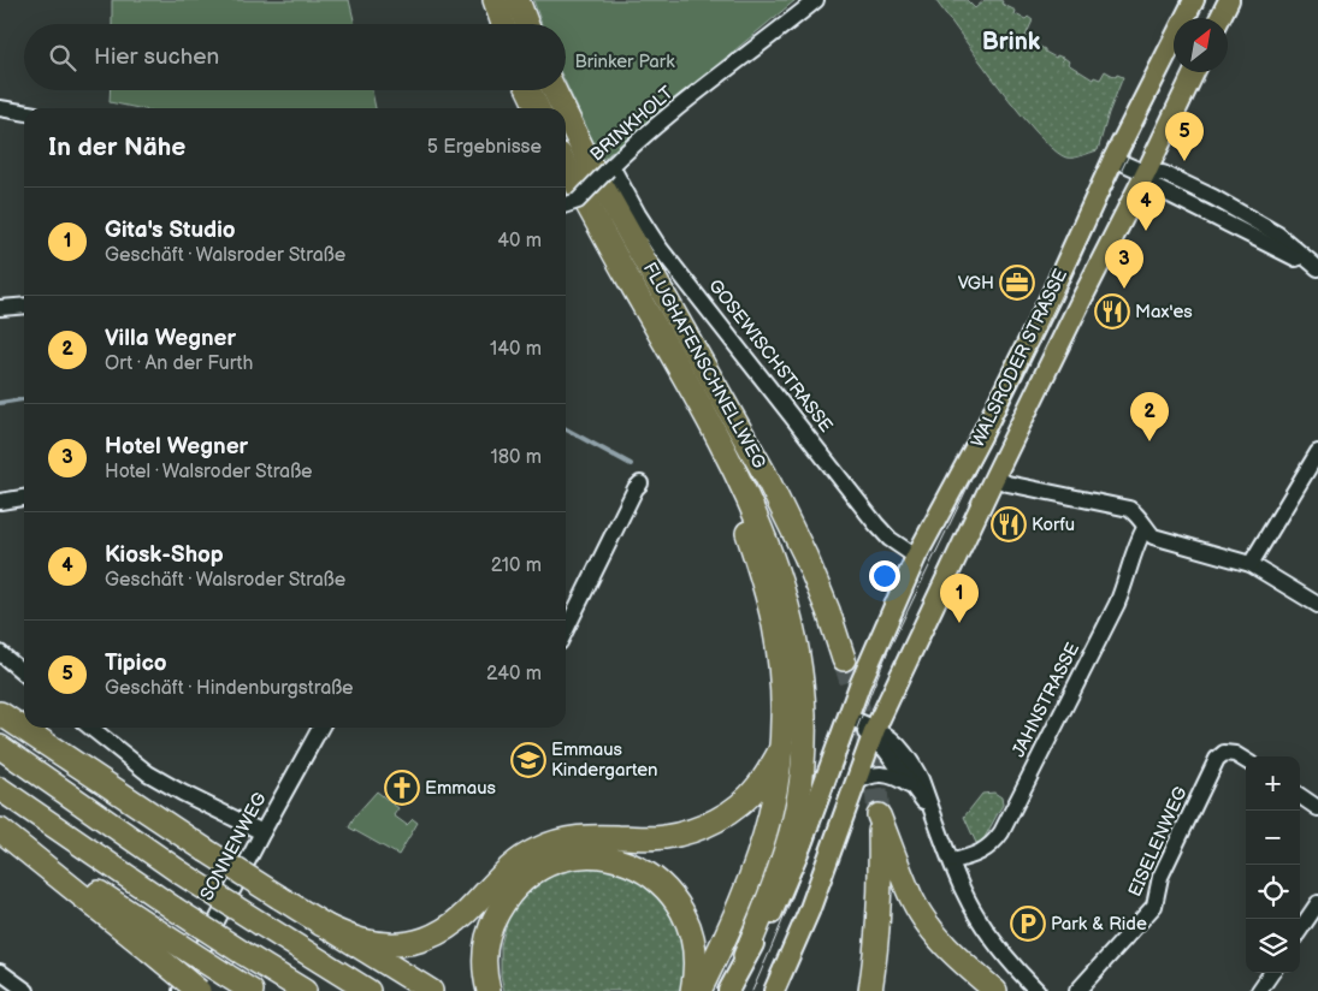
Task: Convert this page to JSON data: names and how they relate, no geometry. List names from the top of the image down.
{
  "streets": {
    "highway": ["FLUGHAFENSCHNELLWEG"],
    "main road": ["WALSRODER STRASSE"],
    "street": [
      "BRINKHOLT",
      "GOSEWISCHSTRASSE",
      "JAHNSTRASSE",
      "EISELENWEG",
      "SONNENWEG"
    ]
  },
  "crossings": [
    ["BRINKHOLT", "GOSEWISCHSTRASSE"],
    ["GOSEWISCHSTRASSE", "WALSRODER STRASSE"],
    ["WALSRODER STRASSE", "FLUGHAFENSCHNELLWEG"]
  ],
  "districts": ["Brink"],
  "parks": ["Brinker Park"],
  "places": {
    "office": ["VGH"],
    "restaurant": ["Max'es", "Korfu"],
    "school or university": ["Emmaus Kindergarten"],
    "church": ["Emmaus"],
    "parking": ["Park & Ride"]
  },
  "north": "top right",
  "page": {
    "search": "Hier suchen",
    "heading": ["In der Nähe", "5 Ergebnisse"],
    "pins": [
      "5",
      "4",
      "3",
      "2",
      "1"
    ],
    "list": [
      {
        "mark": "1",
        "name": "Gita's Studio",
        "note": "Geschäft · Walsroder Straße",
        "value": "40 m"
      },
      {
        "mark": "2",
        "name": "Villa Wegner",
        "note": "Ort · An der Furth",
        "value": "140 m"
      },
      {
        "mark": "3",
        "name": "Hotel Wegner",
        "note": "Hotel · Walsroder Straße",
        "value": "180 m"
      },
      {
        "mark": "4",
        "name": "Kiosk-Shop",
        "note": "Geschäft · Walsroder Straße",
        "value": "210 m"
      },
      {
        "mark": "5",
        "name": "Tipico",
        "note": "Geschäft · Hindenburgstraße",
        "value": "240 m"
      }
    ],
    "map_buttons": ["+", "−"]
  }
}
